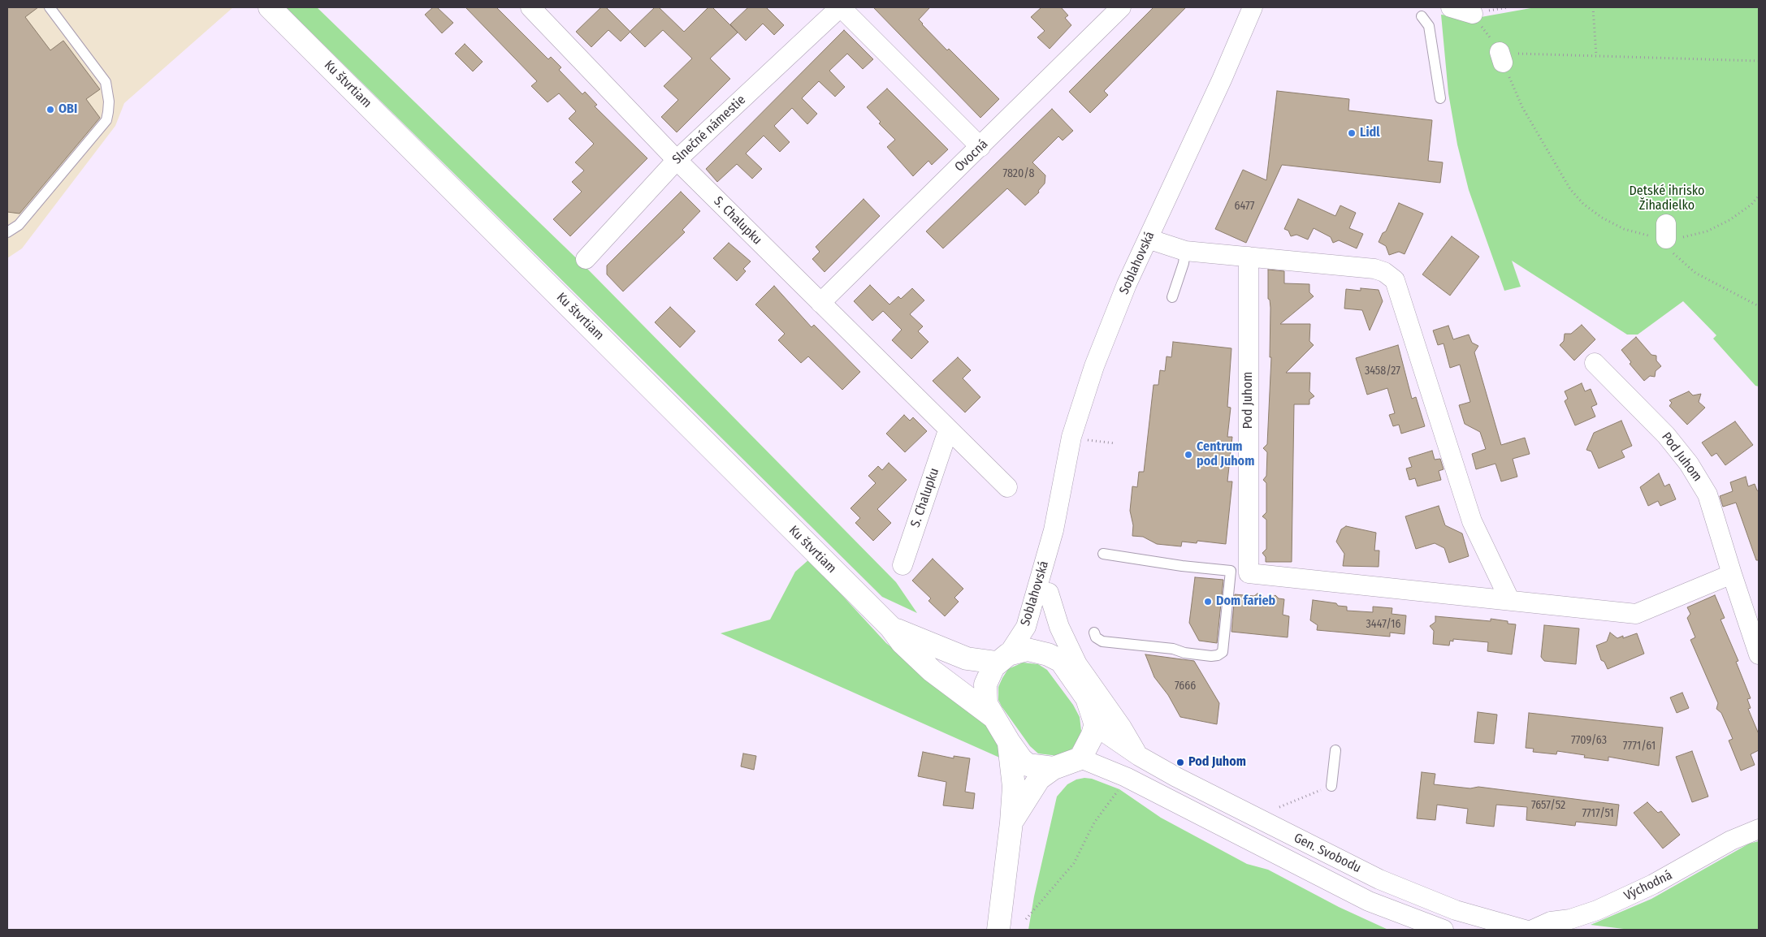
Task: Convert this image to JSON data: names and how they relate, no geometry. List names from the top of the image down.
{
  "streets": {
    "street": [
      "Ku štvrtiam",
      "Slnečné námestie",
      "Ovocná",
      "S. Chalupku",
      "Soblahovská",
      "Pod Juhom",
      "Gen. Svobodu",
      "Východná"
    ]
  },
  "crossings": [
    ["Ku štvrtiam", "Soblahovská"],
    ["Ku štvrtiam", "Gen. Svobodu"],
    ["Slnečné námestie", "Ovocná"],
    ["Slnečné námestie", "S. Chalupku"],
    ["Ovocná", "S. Chalupku"],
    ["Soblahovská", "Gen. Svobodu"]
  ],
  "parks": ["Detské ihrisko Žihadielko"],
  "places": [
    "OBI",
    "Lidl",
    "Centrum pod Juhom",
    "Dom farieb",
    "Pod Juhom"
  ],
  "house_numbers": [
    "7820/8",
    "6477",
    "3458/27",
    "3447/16",
    "7666",
    "7709/63",
    "7771/61",
    "7657/52",
    "7717/51"
  ]
}
